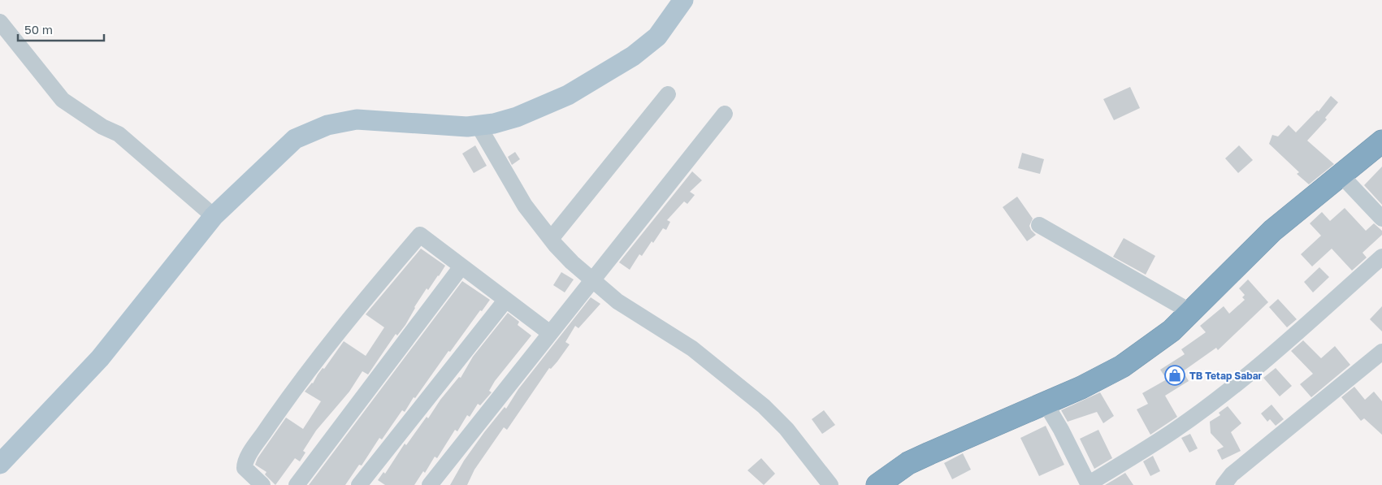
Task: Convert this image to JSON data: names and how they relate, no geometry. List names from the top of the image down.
{
  "places": {
    "shop": ["TB Tetap Sabar"]
  },
  "scale_bar": "50 m"
}
